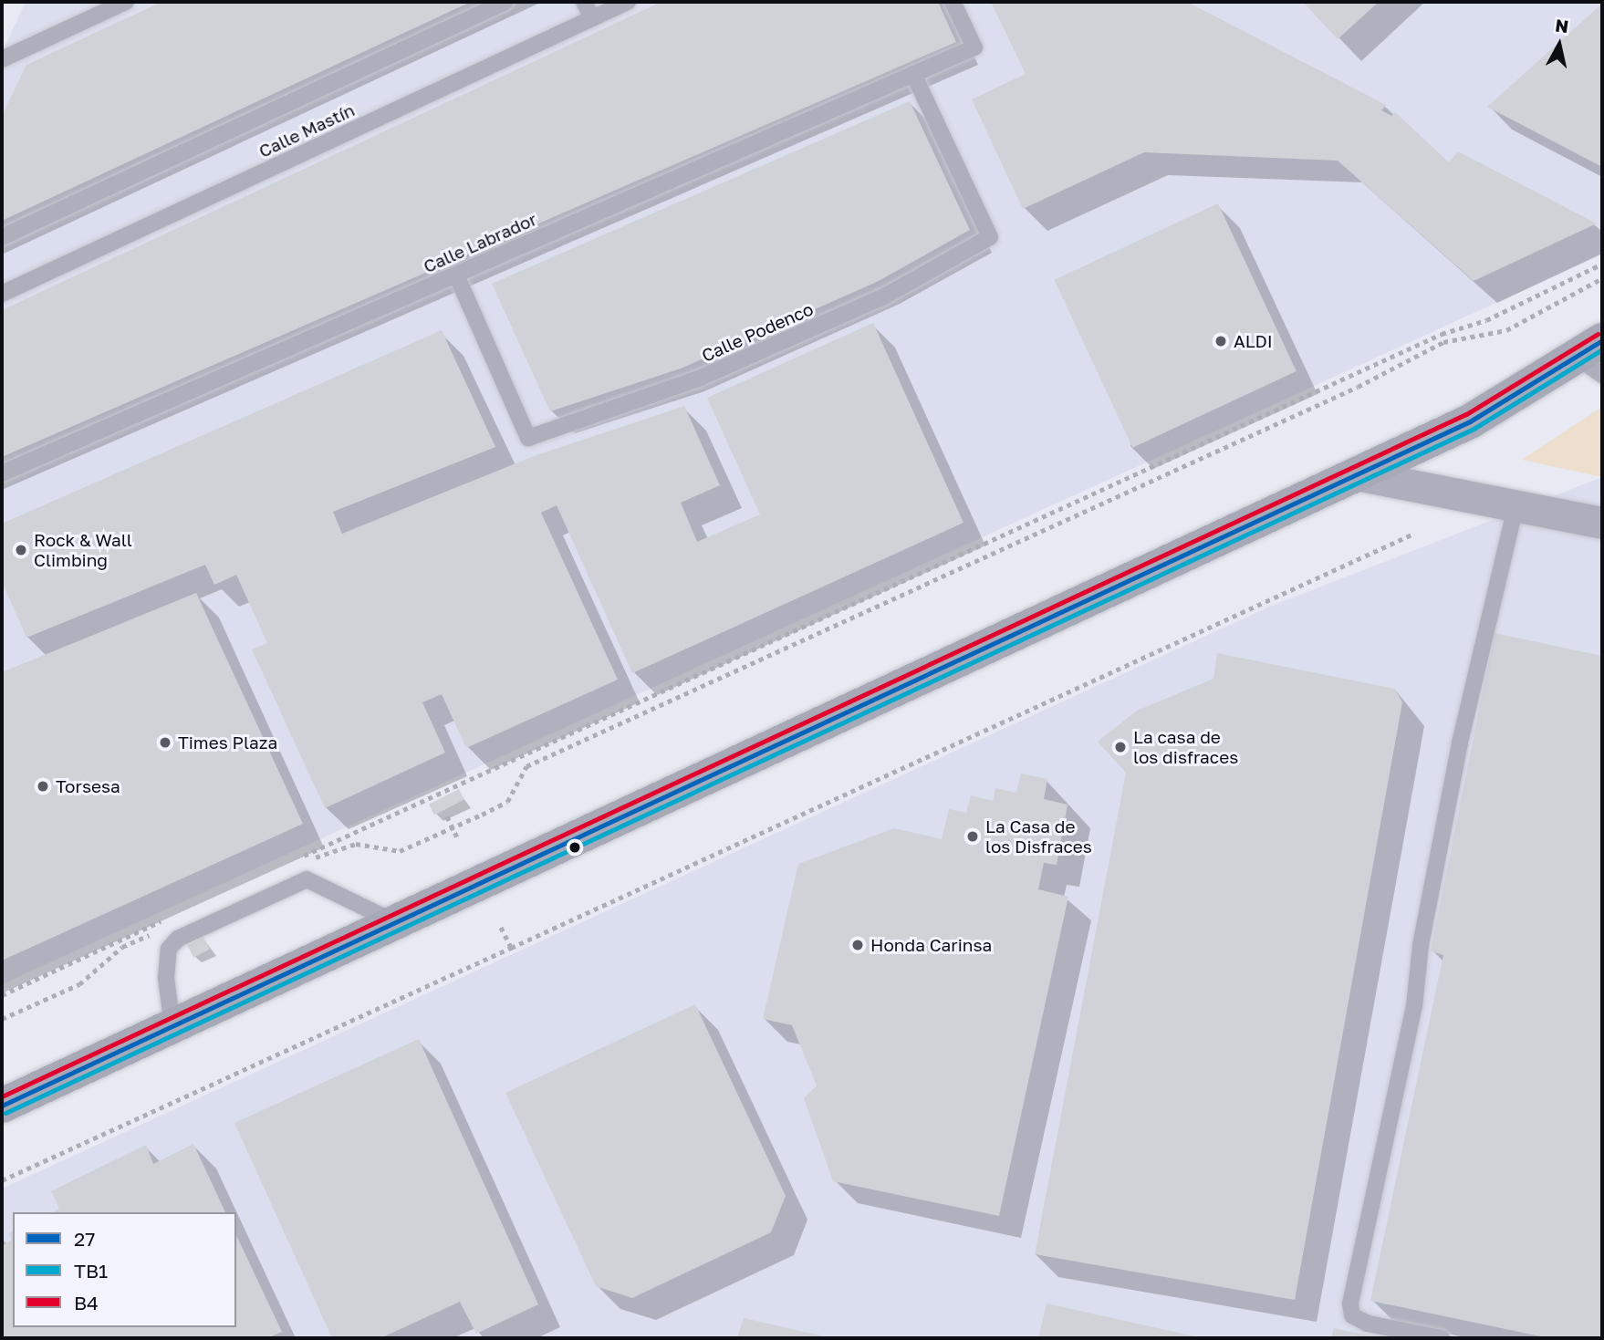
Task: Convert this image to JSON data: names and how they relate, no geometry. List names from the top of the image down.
{
  "streets": {
    "lane": ["Calle Mastín", "Calle Labrador", "Calle Podenco"]
  },
  "crossings": [
    ["Calle Labrador", "Calle Podenco"]
  ],
  "places": [
    "ALDI",
    "Rock & Wall Climbing",
    "Times Plaza",
    "La casa de los disfraces",
    "Torsesa",
    "La Casa de los Disfraces",
    "Honda Carinsa"
  ],
  "lines": ["transit line B4", "transit line 27", "transit line TB1"],
  "legend": ["27", "TB1", "B4"],
  "north": "top"
}
